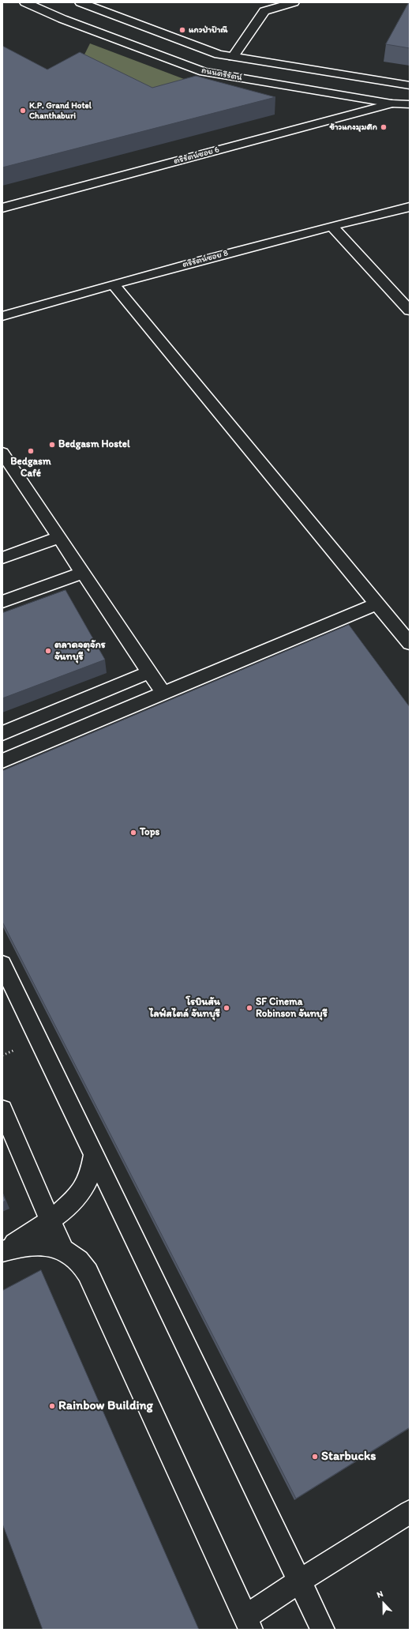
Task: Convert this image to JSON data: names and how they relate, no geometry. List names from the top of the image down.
{
  "streets": {
    "street": ["ถนนตรีรัตน์", "ตรีรัตน์ซอย 6", "ตรีรัตน์ซอย 8"]
  },
  "crossings": [
    ["ถนนตรีรัตน์", "ตรีรัตน์ซอย 6"]
  ],
  "places": [
    "แกวป่าป้าณี",
    "K.P. Grand Hotel Chanthaburi",
    "ข้าวแกงมุมตึก",
    "Bedgasm Hostel",
    "Bedgasm Café",
    "ตลาดจตุจักร จันทบุรี",
    "Tops",
    "โรบินสัน ไลฟ์สไตล์ จันทบุรี",
    "SF Cinema Robinson จันทบุรี",
    "Rainbow Building",
    "Starbucks"
  ],
  "north": "top"
}
